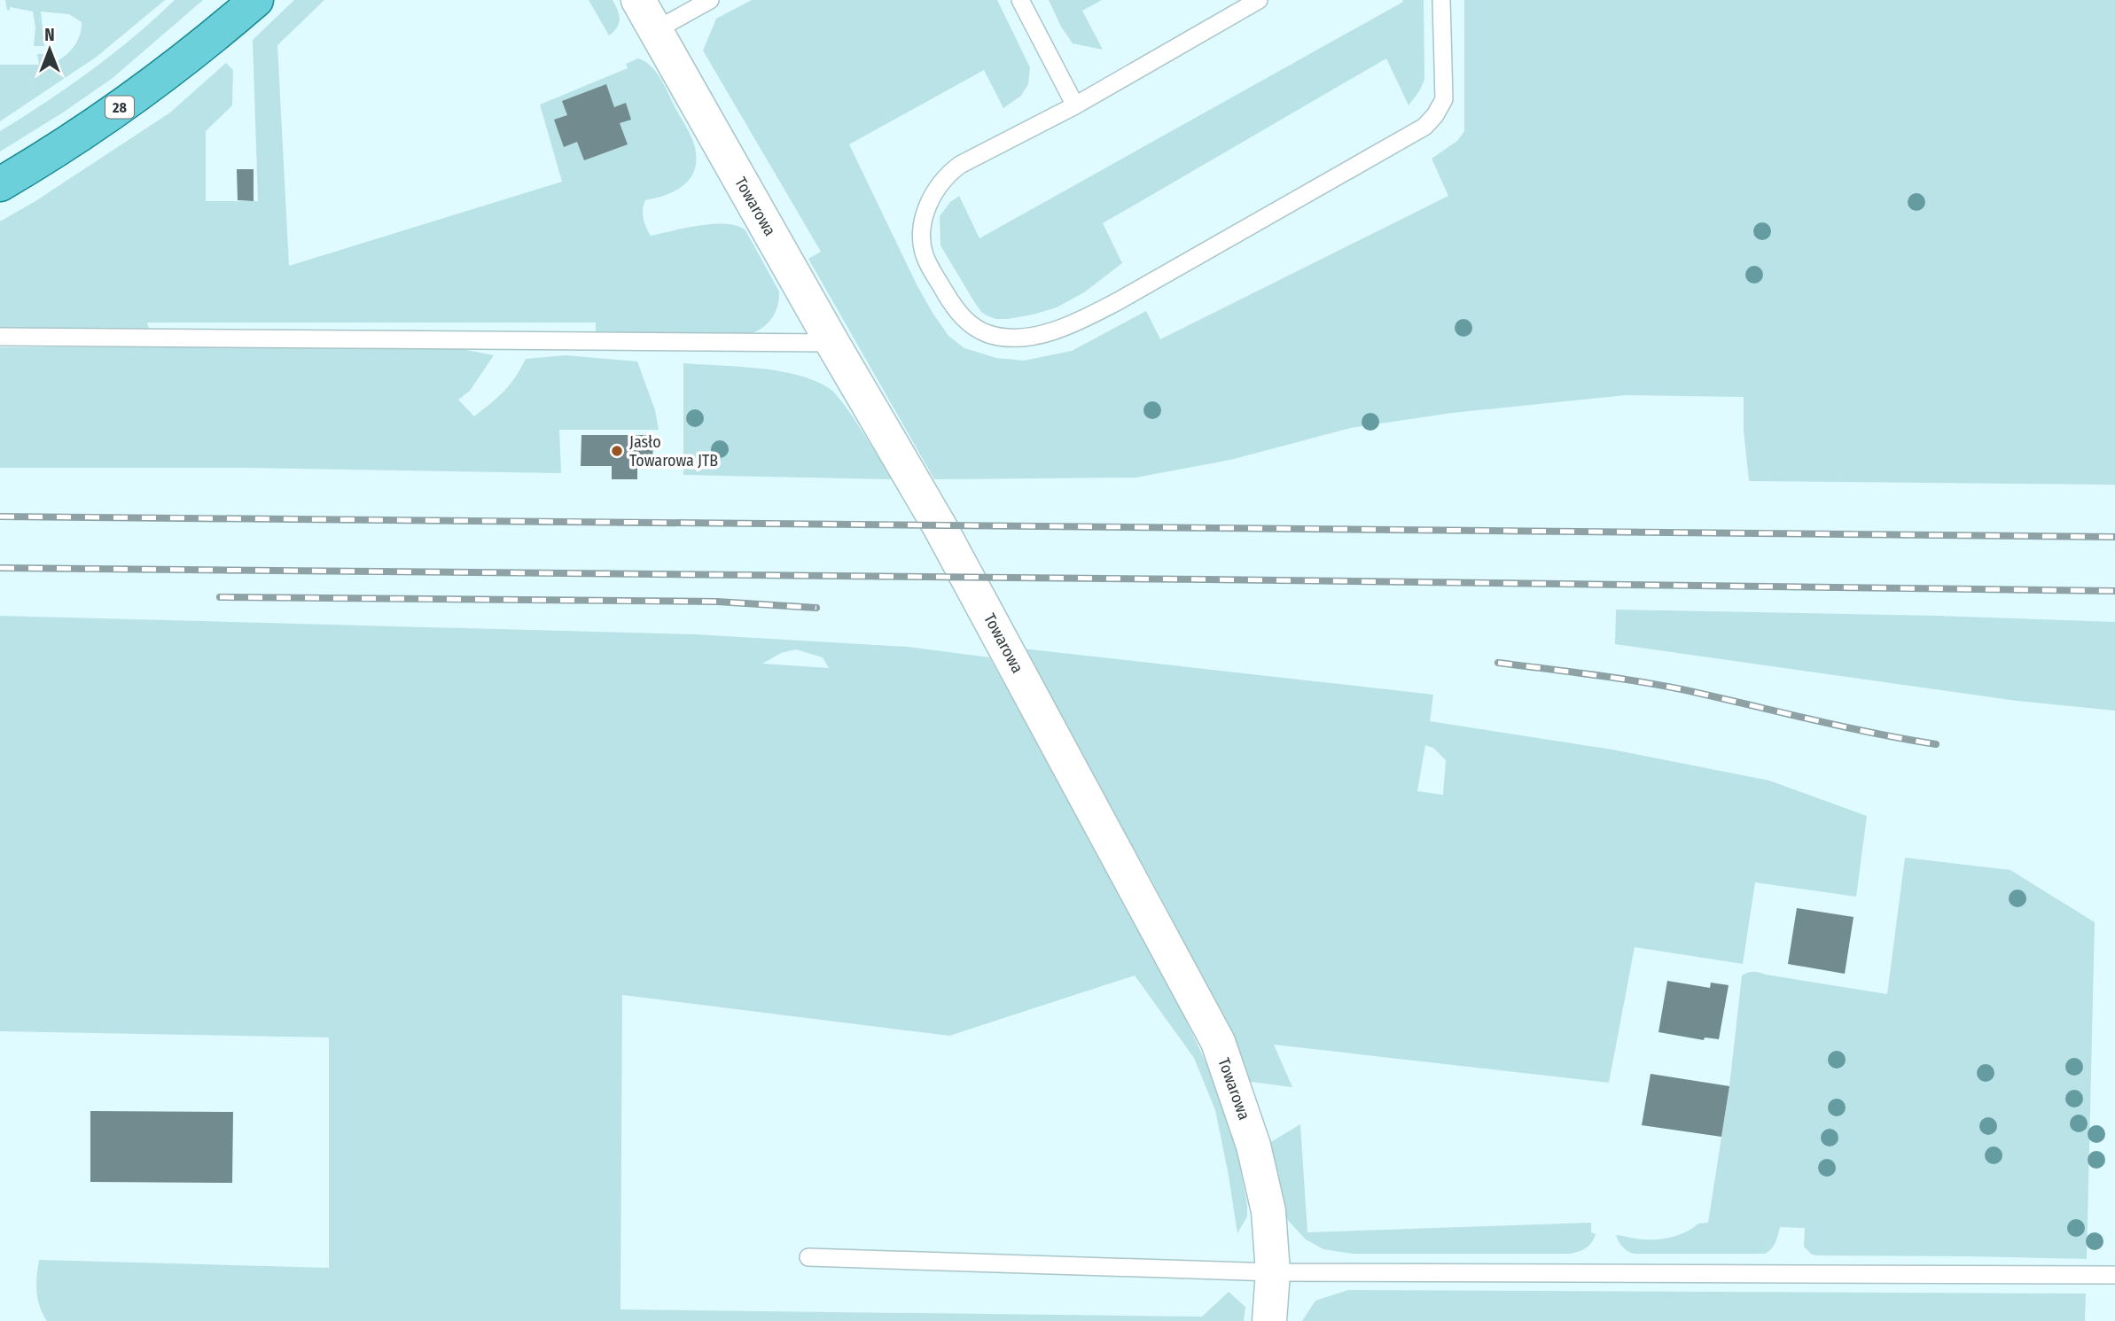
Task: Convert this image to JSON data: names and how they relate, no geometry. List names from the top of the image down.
{
  "streets": {
    "main road": ["28"],
    "street": ["Towarowa"]
  },
  "places": ["Jasło Towarowa JTB"],
  "north": "top"
}
